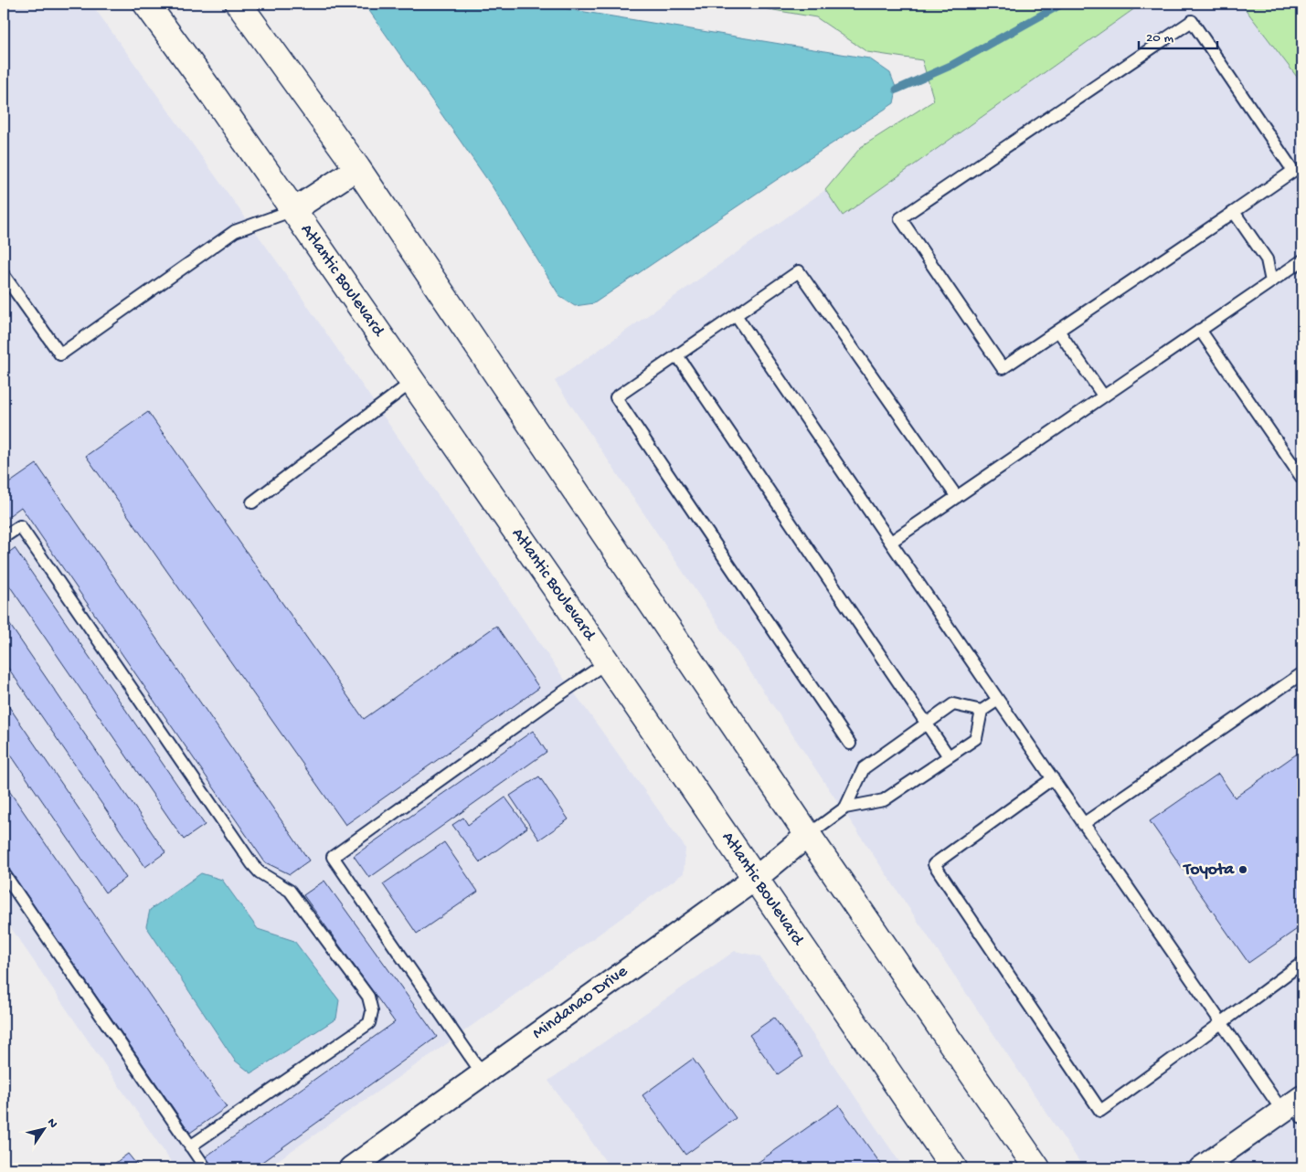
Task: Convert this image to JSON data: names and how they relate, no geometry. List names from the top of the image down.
{
  "streets": {
    "highway": ["Atlantic Boulevard"],
    "street": ["Mindanao Drive"]
  },
  "crossings": [
    ["Atlantic Boulevard", "Mindanao Drive"]
  ],
  "places": ["Toyota"],
  "scale_bar": "20 m",
  "north": "top right"
}
